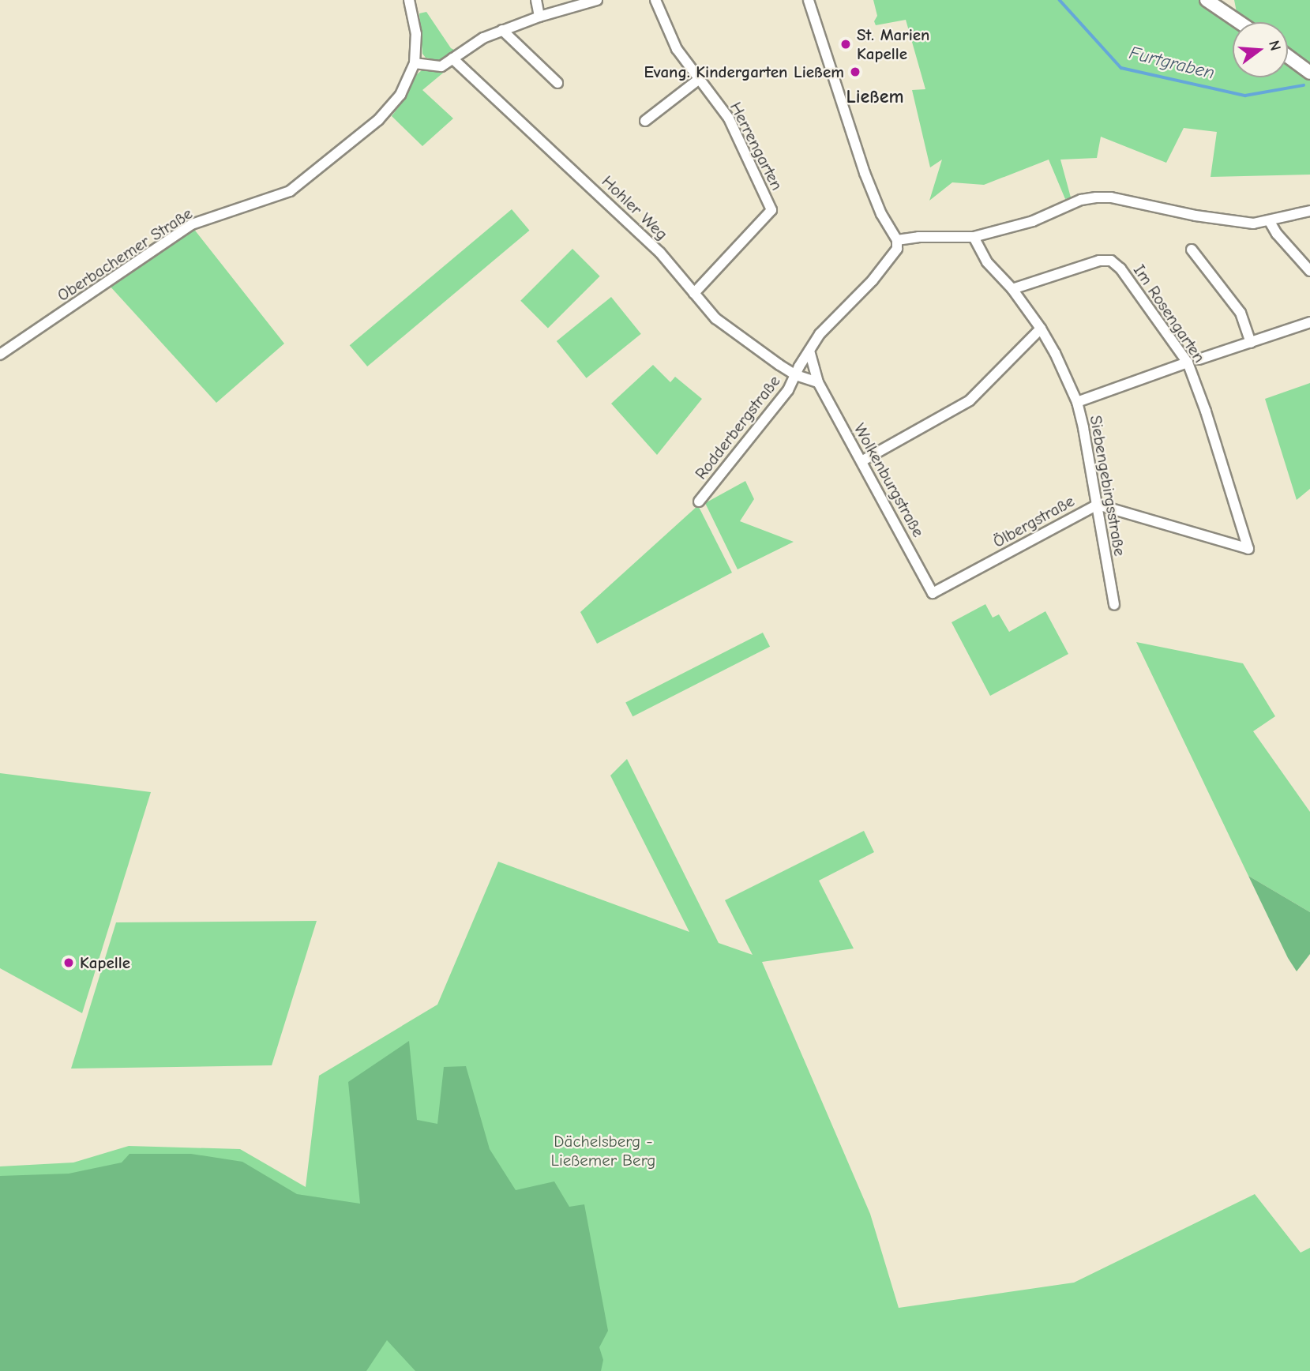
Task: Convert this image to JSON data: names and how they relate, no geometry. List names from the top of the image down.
{
  "streets": {
    "street": [
      "Herrengarten",
      "Hohler Weg",
      "Oberbachemer Straße",
      "Im Rosengarten",
      "Rodderbergstraße",
      "Wolkenburgstraße",
      "Siebengebirgsstraße",
      "Ölbergstraße"
    ]
  },
  "crossings": [
    ["Herrengarten", "Hohler Weg"],
    ["Hohler Weg", "Rodderbergstraße"],
    ["Im Rosengarten", "Siebengebirgsstraße"],
    ["Im Rosengarten", "Ölbergstraße"],
    ["Rodderbergstraße", "Wolkenburgstraße"],
    ["Wolkenburgstraße", "Ölbergstraße"],
    ["Siebengebirgsstraße", "Ölbergstraße"]
  ],
  "districts": ["Ließem"],
  "water": ["Furtgraben"],
  "parks": ["Dächelsberg - Ließemer Berg"],
  "places": ["St. Marien Kapelle", "Evang. Kindergarten Ließem", "Kapelle"],
  "north": "right"
}
